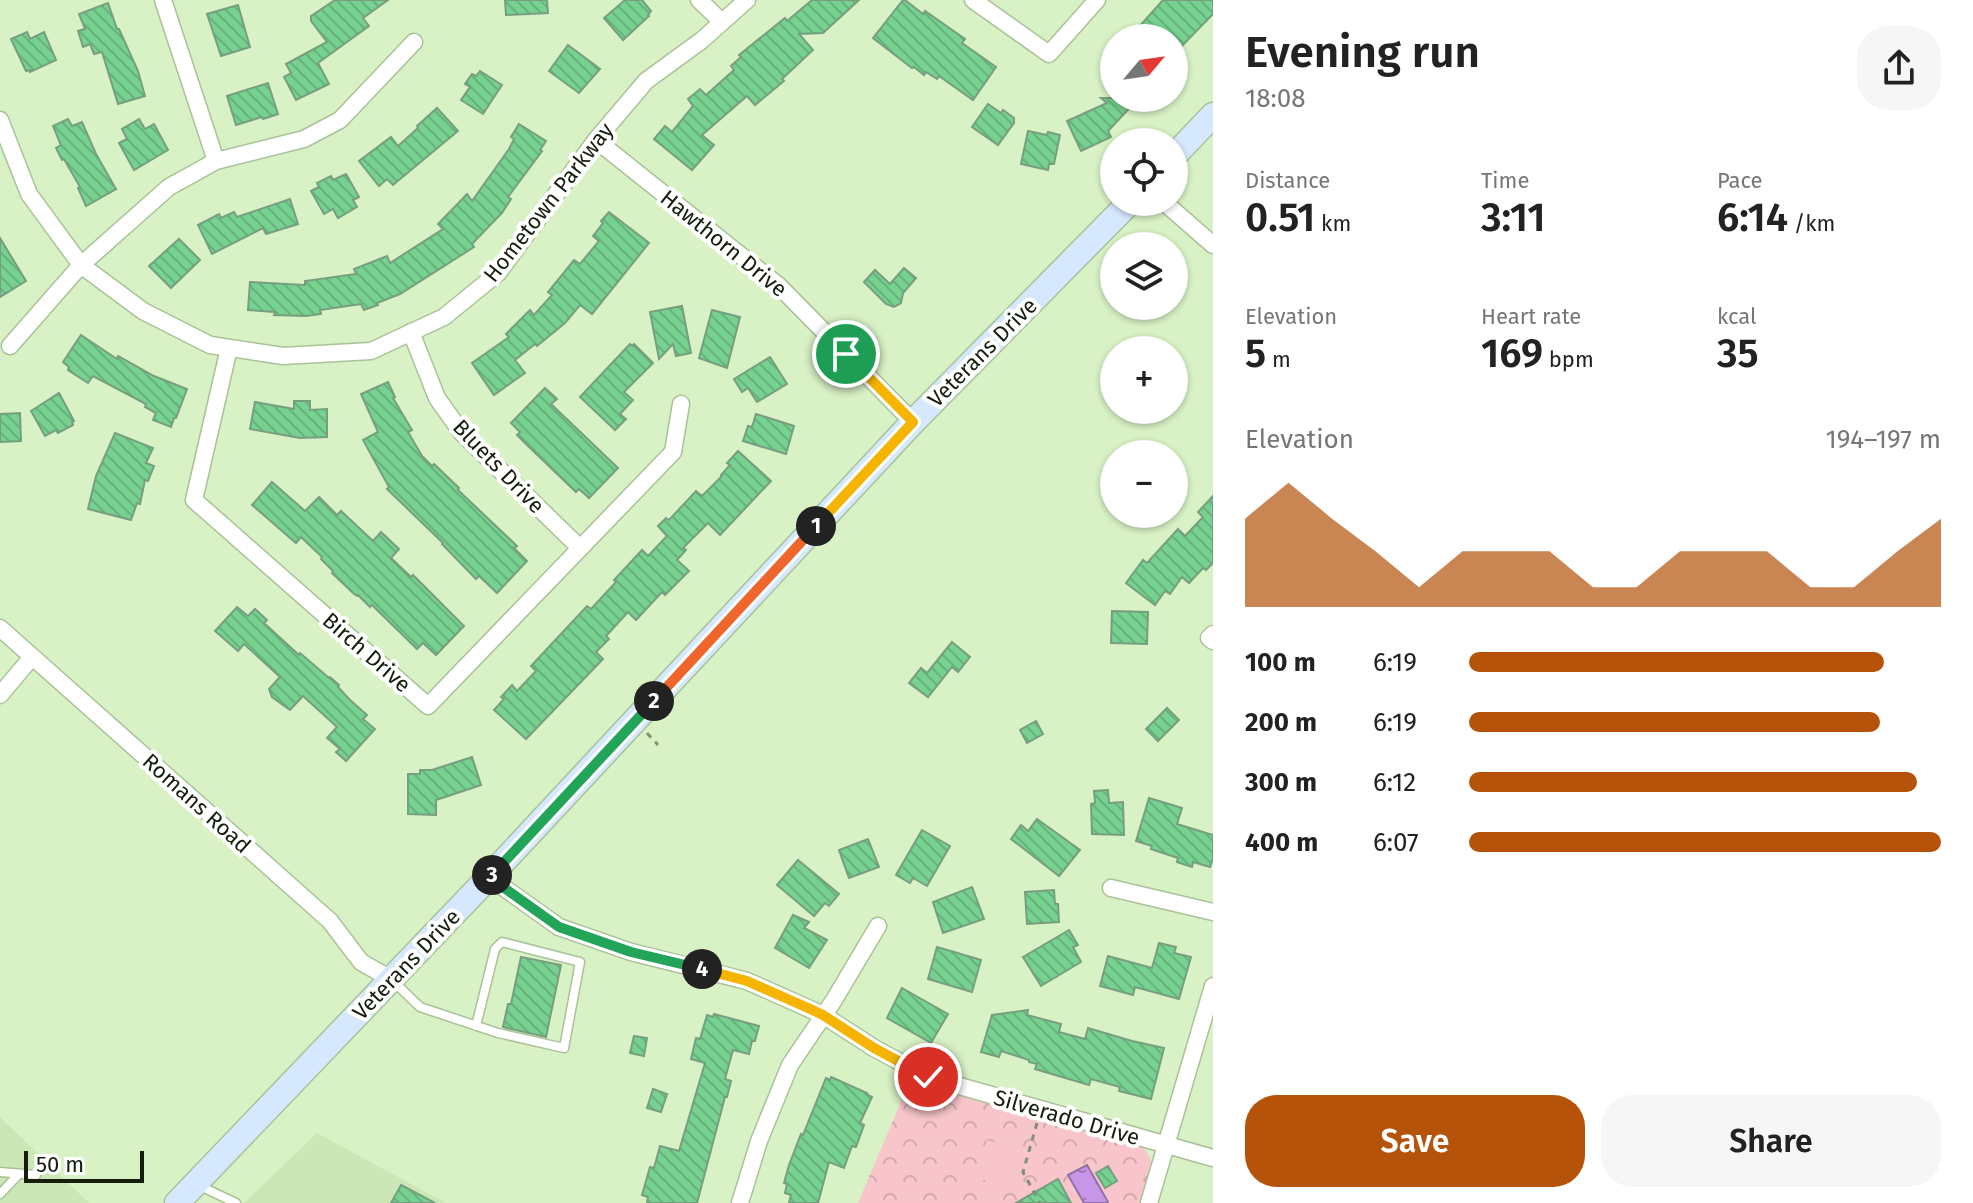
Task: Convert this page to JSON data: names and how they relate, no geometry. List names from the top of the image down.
{
  "streets": {
    "main road": ["Veterans Drive"],
    "street": [
      "Hometown Parkway",
      "Hawthorn Drive",
      "Bluets Drive",
      "Birch Drive",
      "Romans Road",
      "Silverado Drive"
    ]
  },
  "crossings": [
    ["Hometown Parkway", "Hawthorn Drive"],
    ["Hometown Parkway", "Bluets Drive"],
    ["Hometown Parkway", "Birch Drive"],
    ["Hawthorn Drive", "Veterans Drive"],
    ["Veterans Drive", "Romans Road"],
    ["Veterans Drive", "Silverado Drive"],
    ["Bluets Drive", "Birch Drive"]
  ],
  "scale_bar": "50 m",
  "north": "top right",
  "page": {
    "heading": ["Evening run", "18:08"],
    "map_buttons": ["+", "−"],
    "stats": [
      ["Distance", "0.51 km"],
      ["Time", "3:11"],
      ["Pace", "6:14 /km"],
      ["Elevation", "5 m"],
      ["Heart rate", "169 bpm"],
      ["kcal", "35"]
    ],
    "chart": ["Elevation", "194–197 m"],
    "pins": [
      "1",
      "2",
      "3",
      "4"
    ],
    "list": [
      {
        "name": "100 m",
        "note": "6:19"
      },
      {
        "name": "200 m",
        "note": "6:19"
      },
      {
        "name": "300 m",
        "note": "6:12"
      },
      {
        "name": "400 m",
        "note": "6:07"
      }
    ],
    "buttons": ["Save", "Share"],
    "scale": "50 m"
  }
}
